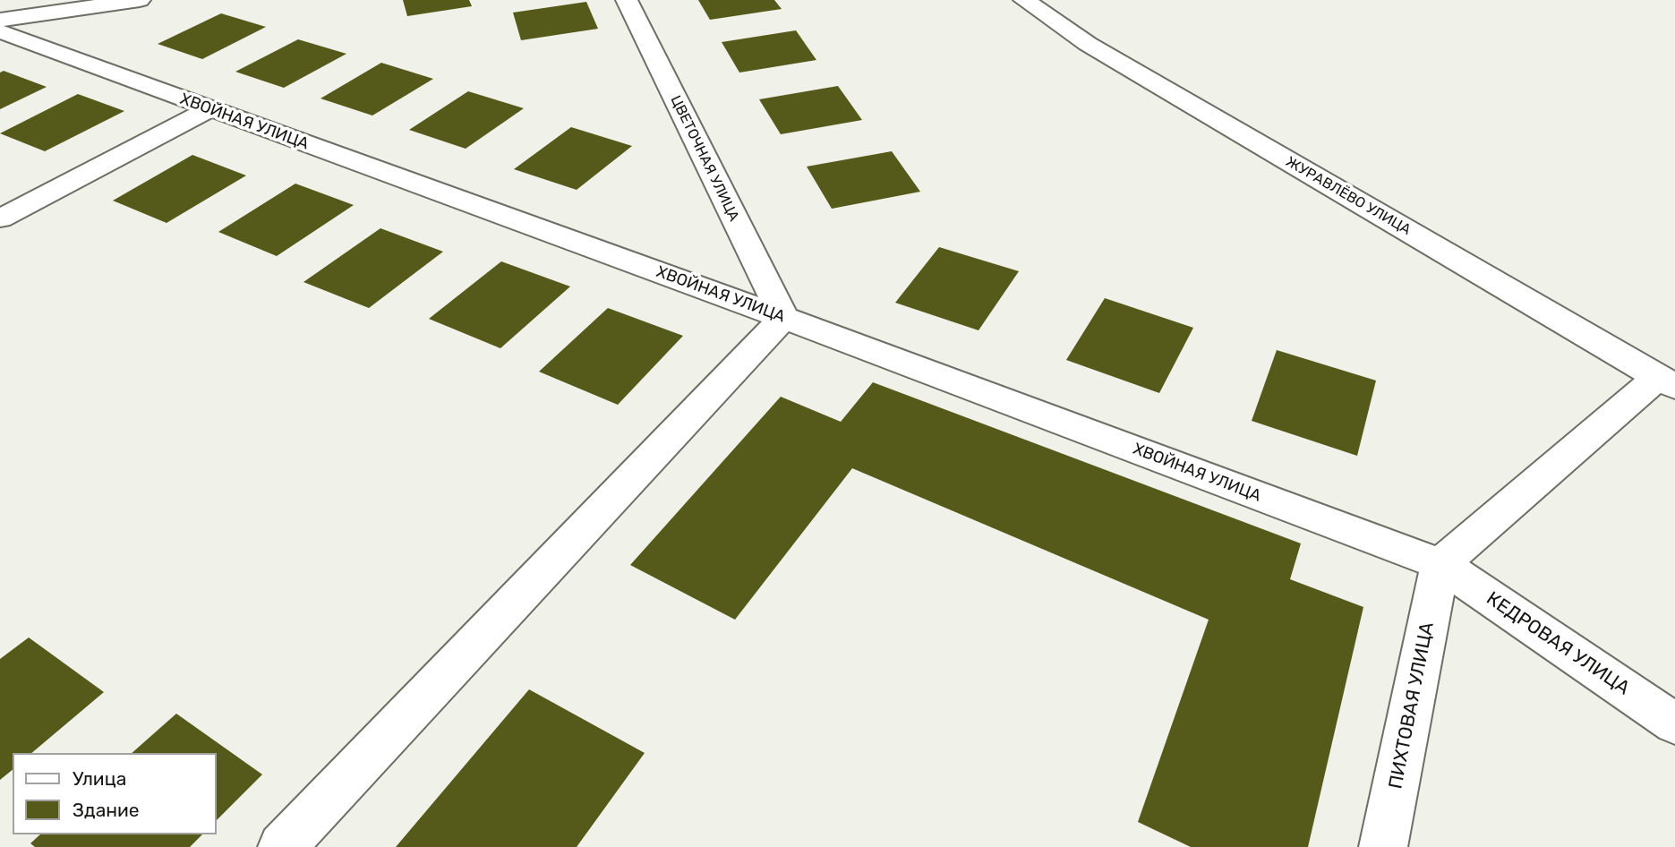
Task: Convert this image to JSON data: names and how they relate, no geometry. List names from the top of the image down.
{
  "streets": {
    "street": [
      "ХВОЙНАЯ УЛИЦА",
      "ЦВЕТОЧНАЯ УЛИЦА",
      "ЖУРАВЛЁВО УЛИЦА",
      "КЕДРОВАЯ УЛИЦА",
      "ПИХТОВАЯ УЛИЦА"
    ]
  },
  "crossings": [
    ["ХВОЙНАЯ УЛИЦА", "ЦВЕТОЧНАЯ УЛИЦА"],
    ["ХВОЙНАЯ УЛИЦА", "КЕДРОВАЯ УЛИЦА"],
    ["ХВОЙНАЯ УЛИЦА", "ПИХТОВАЯ УЛИЦА"],
    ["КЕДРОВАЯ УЛИЦА", "ПИХТОВАЯ УЛИЦА"]
  ],
  "legend": ["Улица", "Здание"]
}
